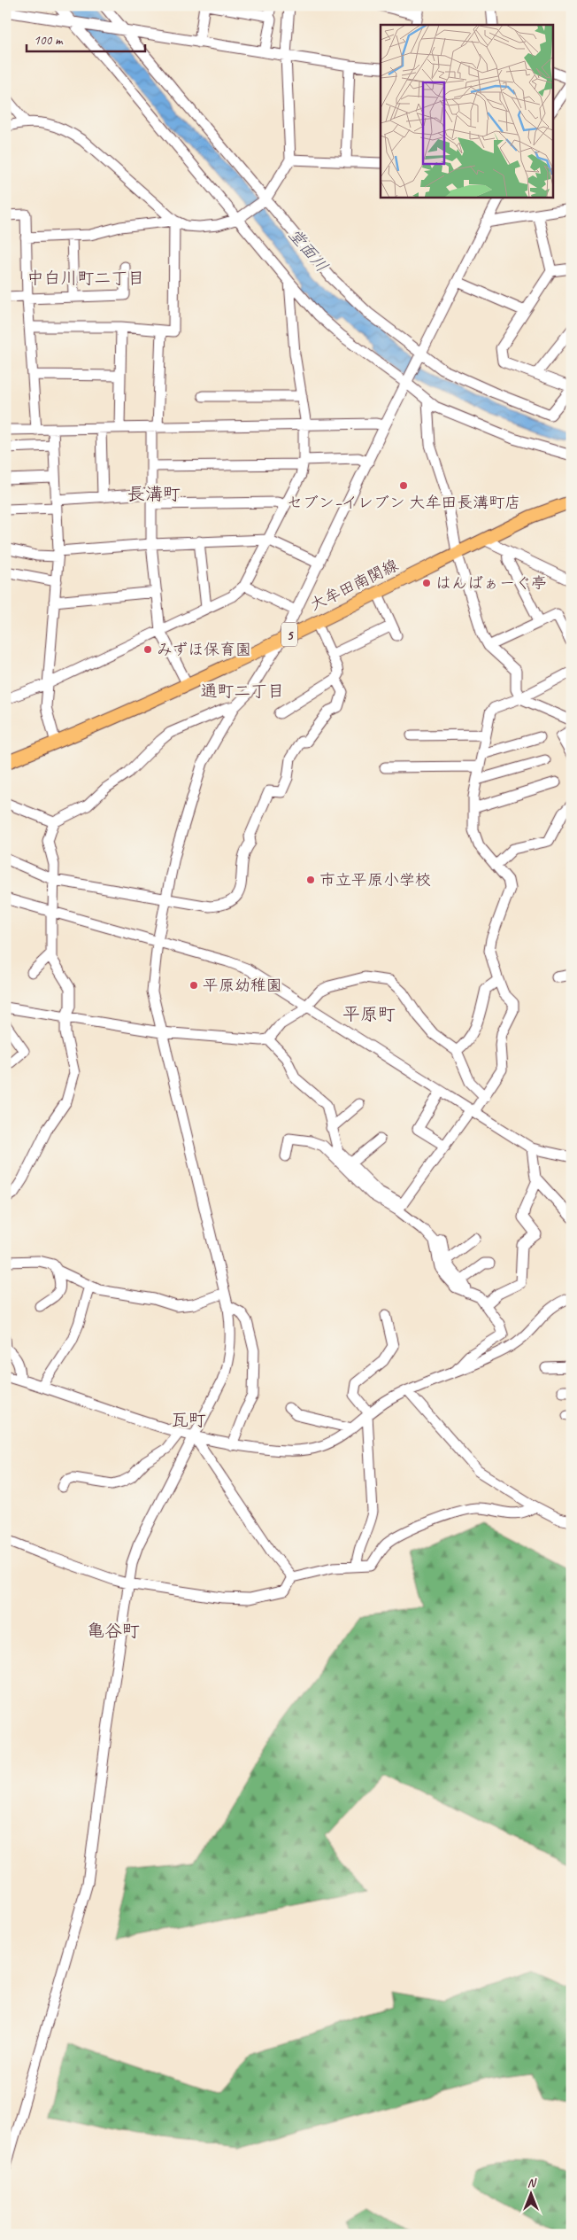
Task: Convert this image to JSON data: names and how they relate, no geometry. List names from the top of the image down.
{
  "streets": {
    "main road": ["大牟田南関線", "5"]
  },
  "districts": [
    "中白川町二丁目",
    "長溝町",
    "通町二丁目",
    "平原町",
    "瓦町",
    "亀谷町"
  ],
  "water": ["堂面川"],
  "places": [
    "セブン−イレブン 大牟田長溝町店",
    "はんばぁーぐ亭",
    "みずほ保育園",
    "市立平原小学校",
    "平原幼稚園"
  ],
  "scale_bar": "100 m",
  "north": "top"
}
